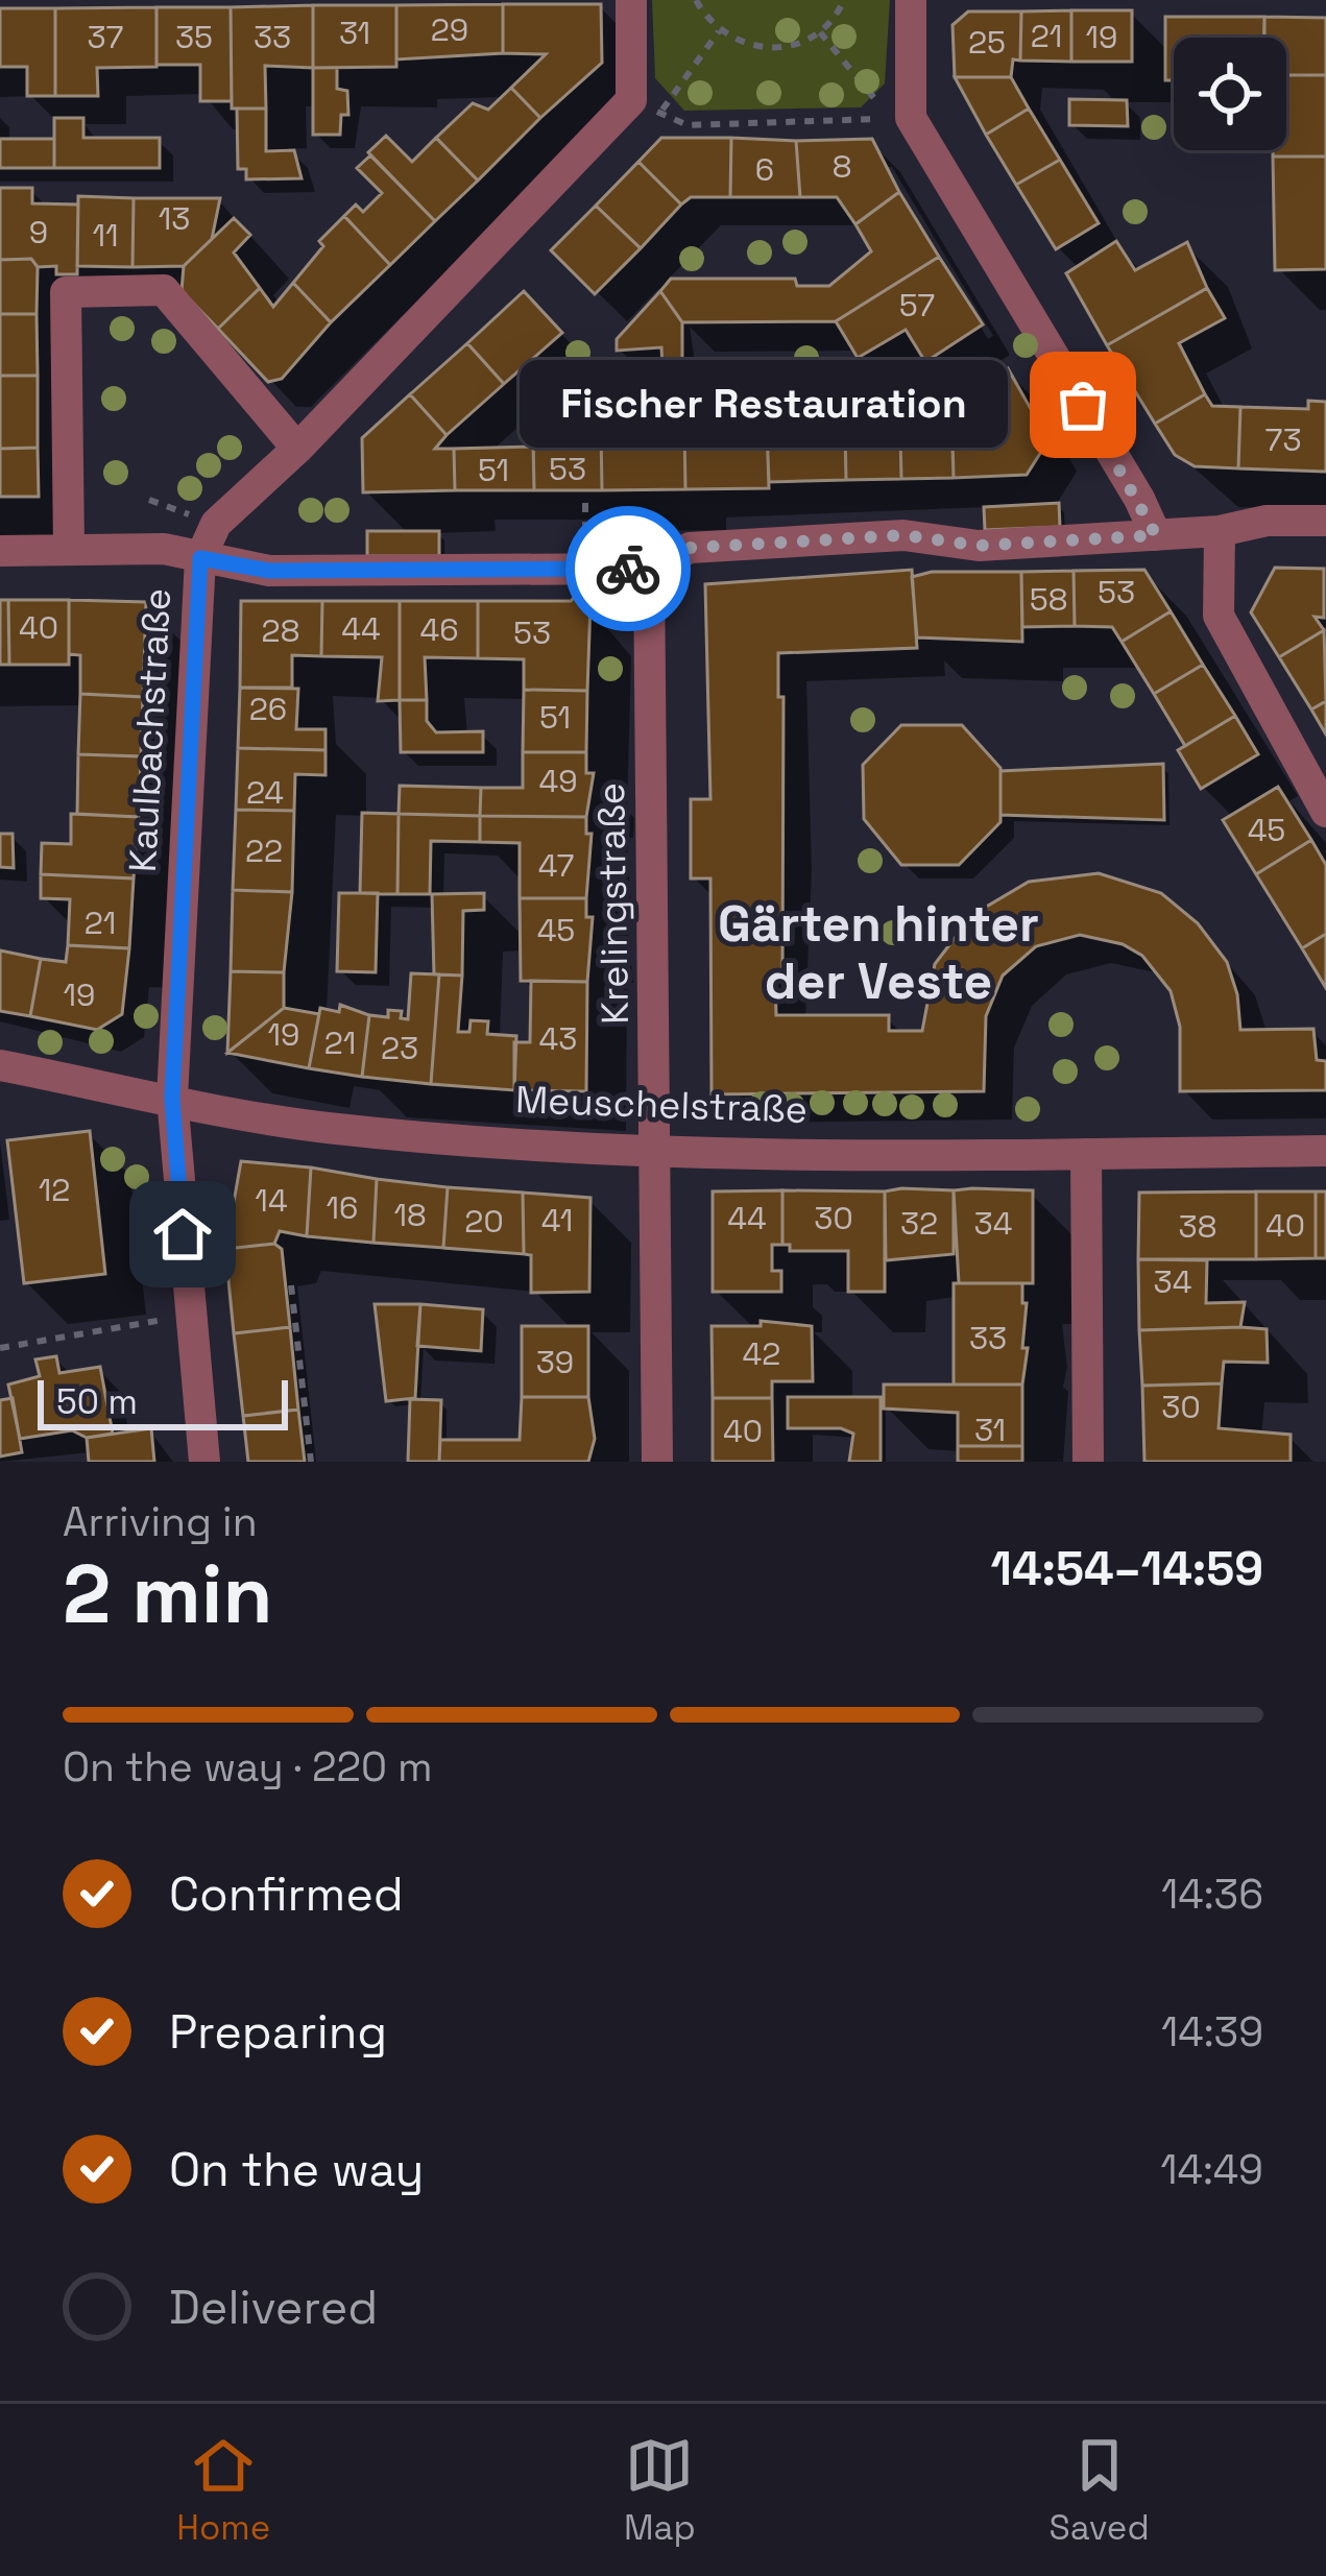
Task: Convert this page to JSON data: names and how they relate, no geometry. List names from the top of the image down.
{
  "streets": {
    "street": ["Kaulbachstraße", "Krelingstraße", "Meuschelstraße"]
  },
  "crossings": [
    ["Kaulbachstraße", "Meuschelstraße"],
    ["Krelingstraße", "Meuschelstraße"]
  ],
  "districts": ["Gärten hinter der Veste"],
  "places": ["Fischer Restauration"],
  "house_numbers": [
    "29",
    "31",
    "21",
    "37",
    "35",
    "33",
    "19",
    "25",
    "8",
    "6",
    "13",
    "9",
    "11",
    "57",
    "73",
    "53",
    "51",
    "53",
    "58",
    "40",
    "44",
    "46",
    "28",
    "53",
    "26",
    "51",
    "49",
    "24",
    "45",
    "22",
    "47",
    "21",
    "45",
    "19",
    "19",
    "43",
    "21",
    "23",
    "12",
    "14",
    "16",
    "18",
    "44",
    "30",
    "41",
    "20",
    "32",
    "34",
    "40",
    "38",
    "34",
    "33",
    "42",
    "39",
    "30",
    "31",
    "40"
  ],
  "scale_bar": "50 m",
  "page": {
    "bubble": "Fischer Restauration",
    "scale": "50 m",
    "heading": ["2 min", "Arriving in", "14:54–14:59"],
    "bar": "On the way · 220 m",
    "list": [
      ["Confirmed", "14:36"],
      ["Preparing", "14:39"],
      ["On the way", "14:49"],
      "Delivered"
    ],
    "tabs": ["Home", "Map", "Saved"]
  }
}
